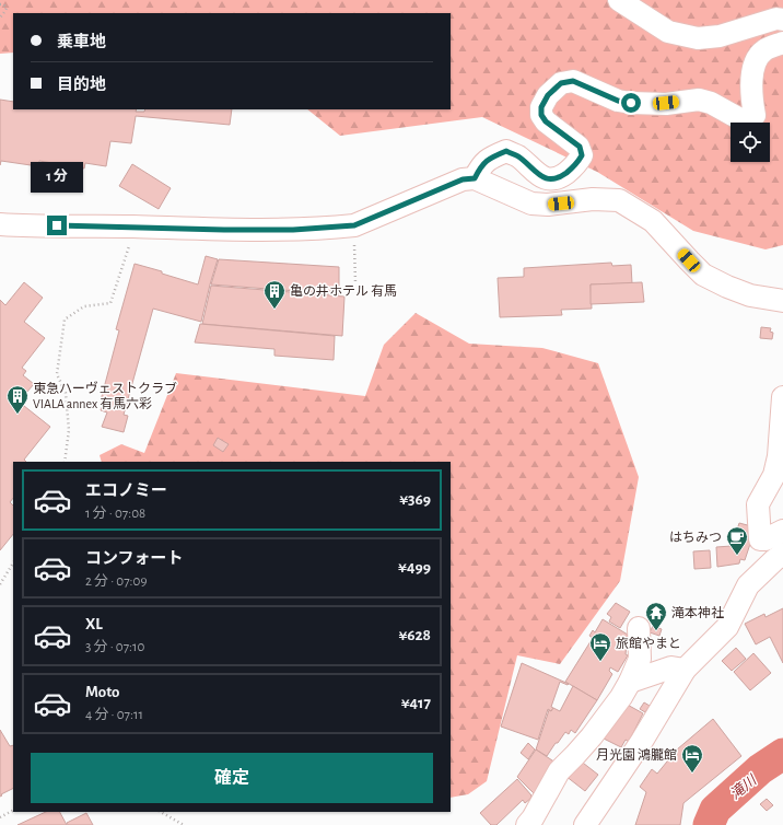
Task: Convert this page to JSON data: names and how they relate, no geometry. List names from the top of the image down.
{
  "water": ["滝川"],
  "places": {
    "building": ["亀の井ホテル 有馬", "東急ハーヴェストクラブ VIALA annex 有馬六彩"],
    "cafe": ["はちみつ"],
    "temple": ["滝本神社"],
    "hotel": ["旅館やまと", "月光園 鴻朧館"]
  },
  "page": {
    "banner": ["乗車地", "目的地"],
    "bubble": "1 分",
    "list": [
      {
        "name": "エコノミー",
        "note": "1 分 · 07:08",
        "value": "¥369"
      },
      {
        "name": "コンフォート",
        "note": "2 分 · 07:09",
        "value": "¥499"
      },
      {
        "name": "XL",
        "note": "3 分 · 07:10",
        "value": "¥628"
      },
      {
        "name": "Moto",
        "note": "4 分 · 07:11",
        "value": "¥417"
      }
    ],
    "buttons": "確定"
  }
}
